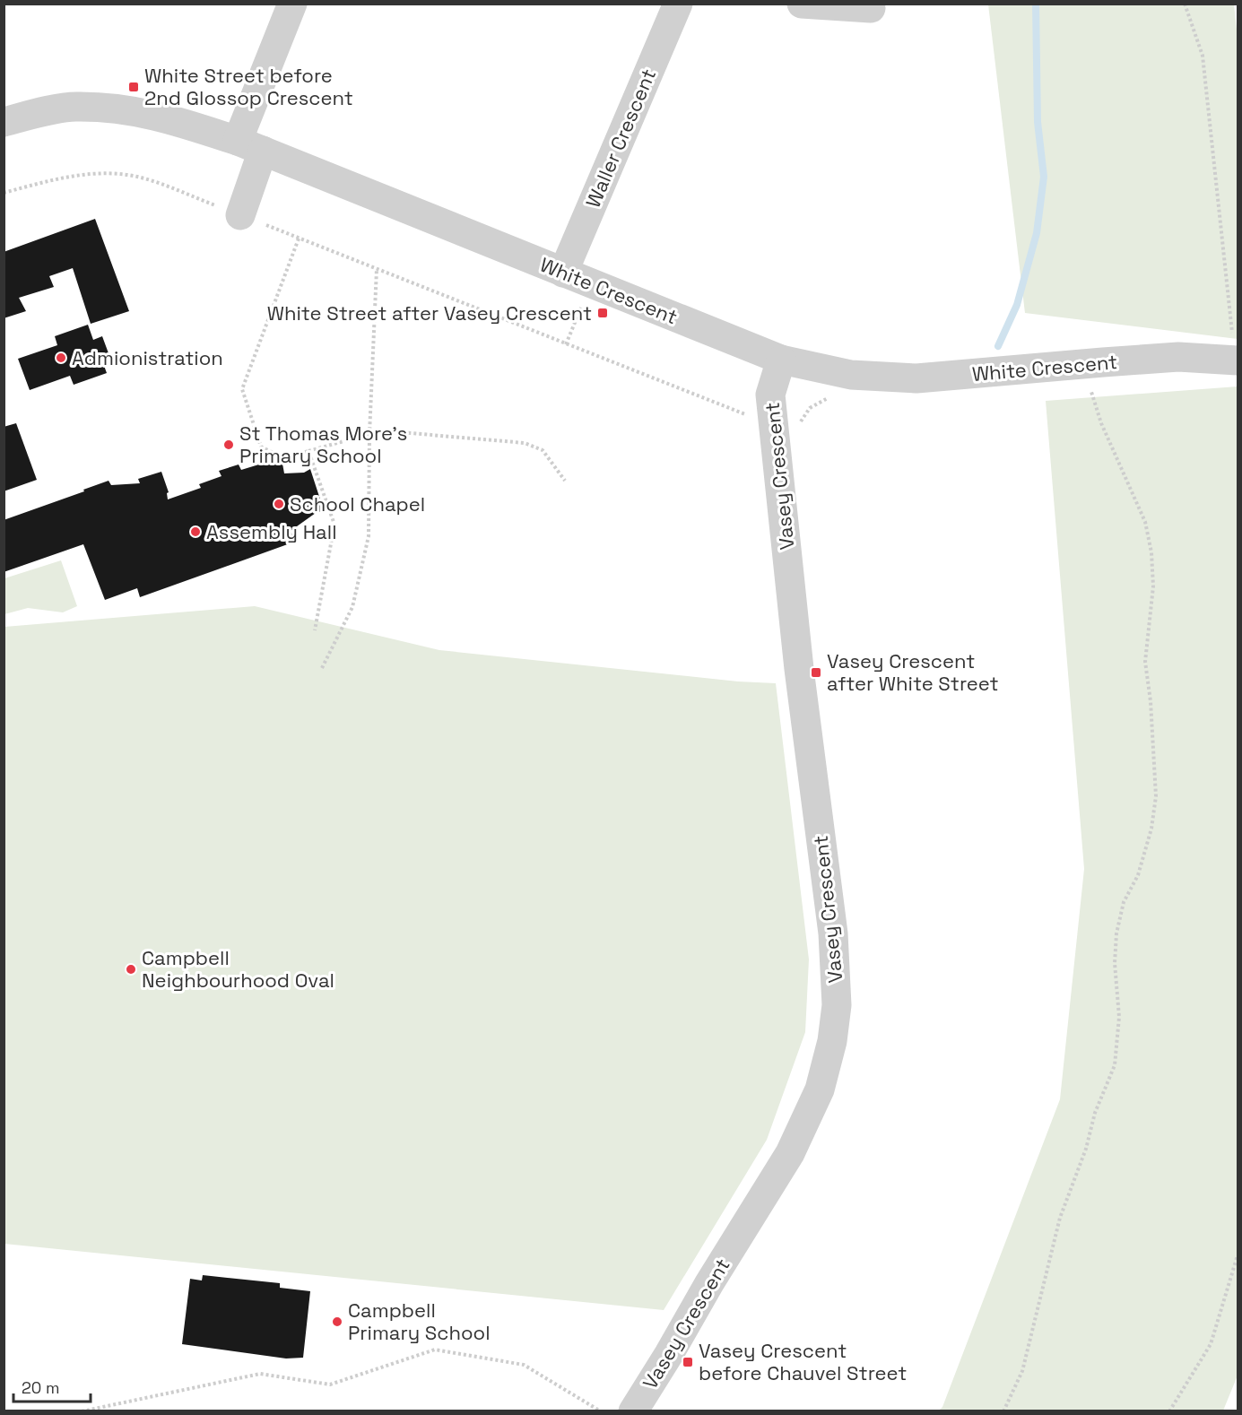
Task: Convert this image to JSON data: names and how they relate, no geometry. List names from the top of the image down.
{
  "streets": {
    "street": ["Waller Crescent", "White Crescent", "Vasey Crescent"]
  },
  "crossings": [
    ["Waller Crescent", "White Crescent"],
    ["White Crescent", "Vasey Crescent"]
  ],
  "places": {
    "transit": [
      "White Street before 2nd Glossop Crescent",
      "White Street after Vasey Crescent",
      "Vasey Crescent after White Street",
      "Vasey Crescent before Chauvel Street"
    ],
    "other": [
      "Admionistration",
      "St Thomas More's Primary School",
      "School Chapel",
      "Assembly Hall",
      "Campbell Neighbourhood Oval",
      "Campbell Primary School"
    ]
  },
  "scale_bar": "20 m"
}
